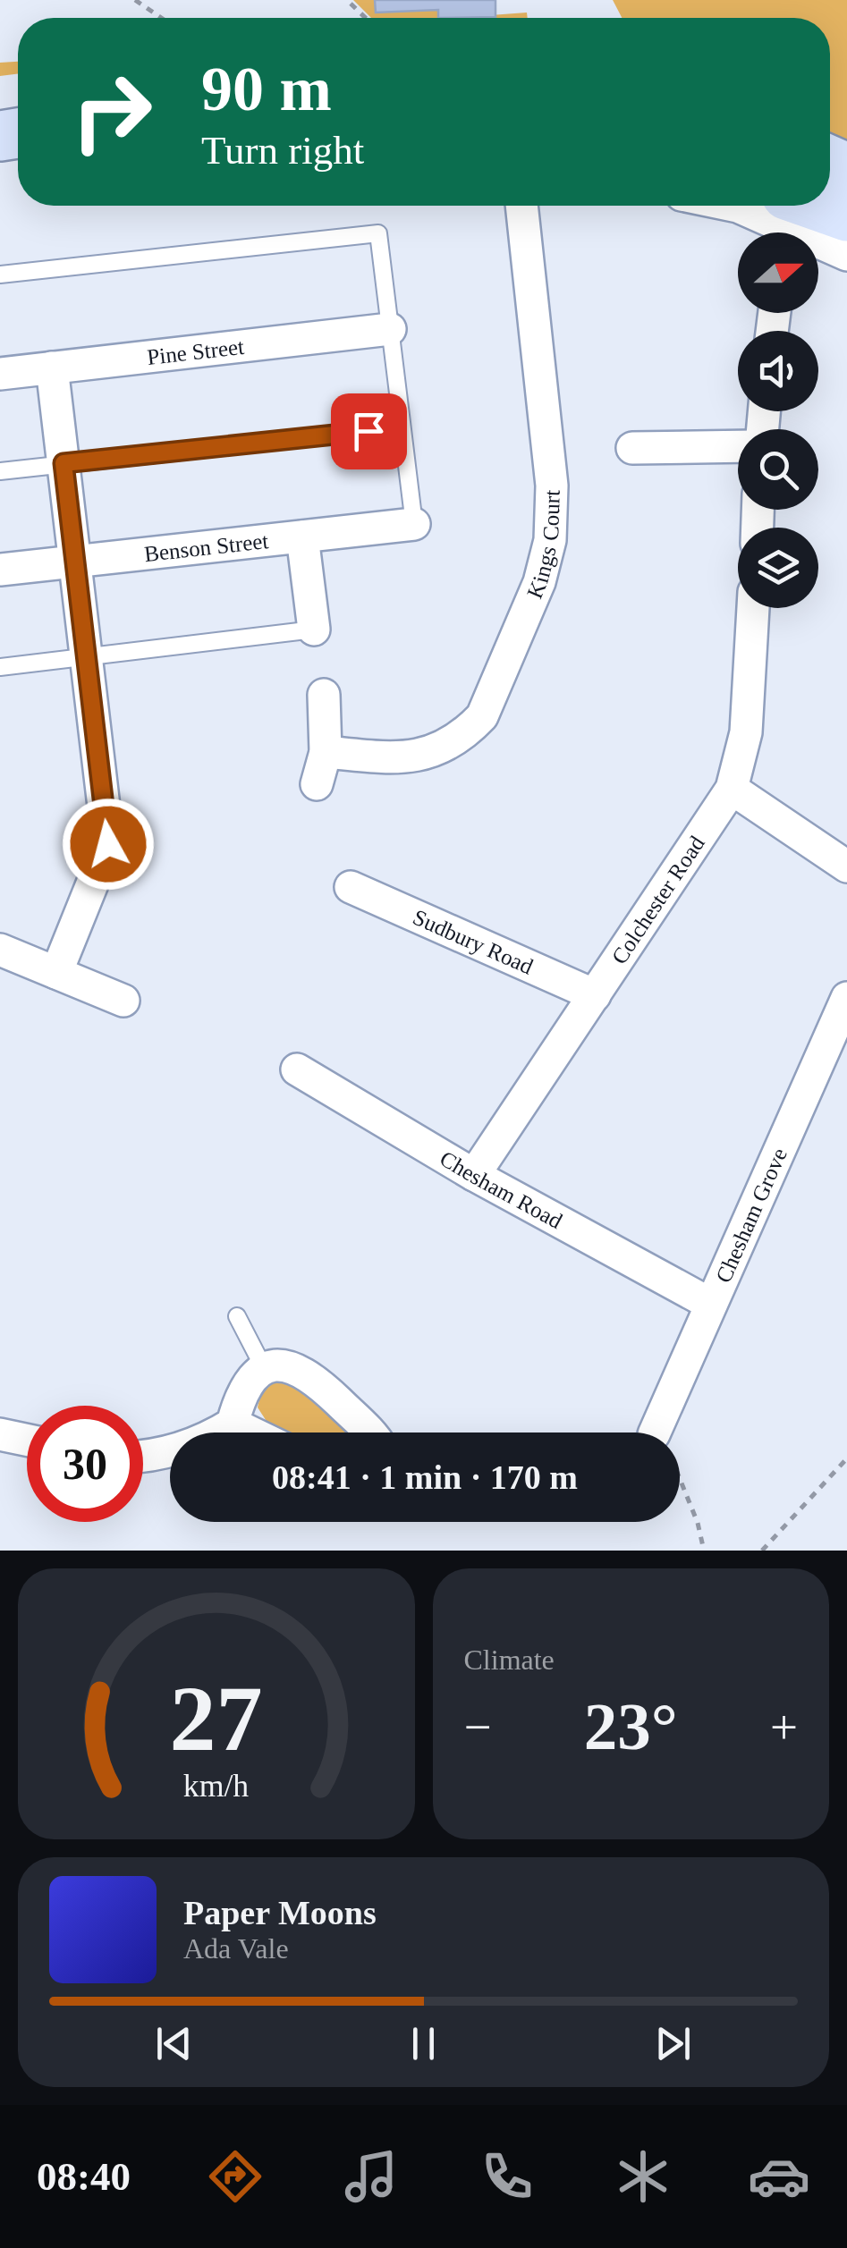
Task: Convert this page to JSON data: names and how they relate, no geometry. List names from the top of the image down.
{
  "streets": {
    "street": [
      "Pine Street",
      "Kings Court",
      "Benson Street",
      "Colchester Road",
      "Sudbury Road",
      "Chesham Road",
      "Chesham Grove"
    ]
  },
  "crossings": [
    ["Colchester Road", "Sudbury Road"],
    ["Colchester Road", "Chesham Road"],
    ["Chesham Road", "Chesham Grove"]
  ],
  "north": "right",
  "page": {
    "turn": ["90 m", "Turn right"],
    "limit": "30",
    "trip": "08:41 · 1 min · 170 m",
    "tile": "Climate",
    "heat": ["−", "23°", "+"],
    "song": ["Paper Moons", "Ada Vale"],
    "tabs": "08:40",
    "gauge": ["27", "km/h"]
  }
}
